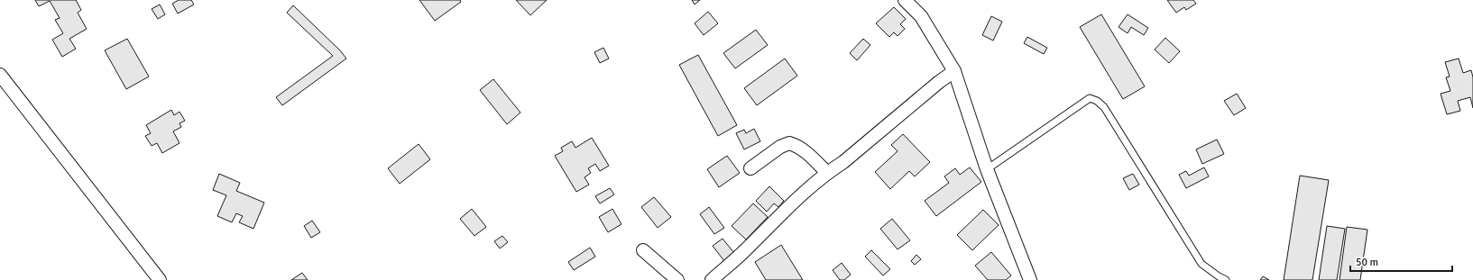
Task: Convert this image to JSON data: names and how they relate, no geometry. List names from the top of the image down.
{
  "scale_bar": "50 m"
}
